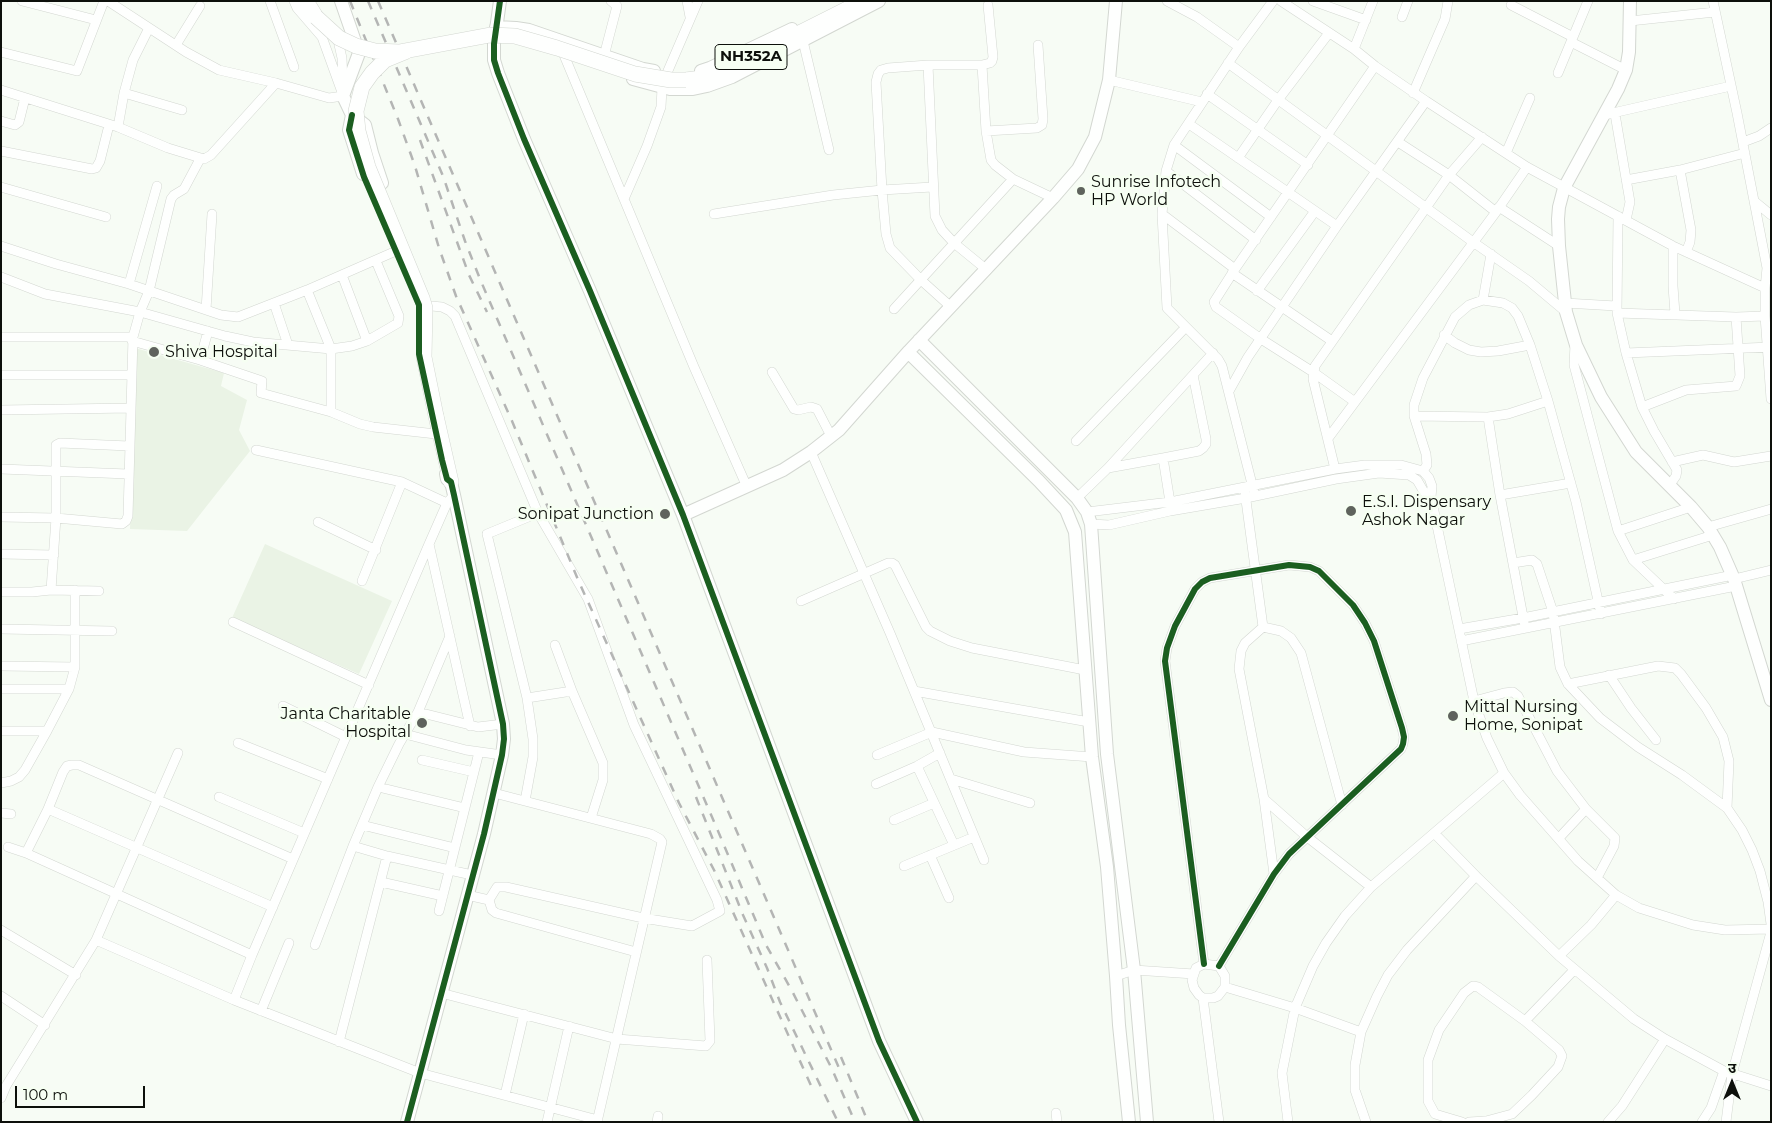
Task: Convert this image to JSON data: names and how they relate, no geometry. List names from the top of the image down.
{
  "streets": {
    "highway": ["NH352A"]
  },
  "places": [
    "Sunrise Infotech HP World",
    "Shiva Hospital",
    "E.S.I. Dispensary Ashok Nagar",
    "Sonipat Junction",
    "Mittal Nursing Home, Sonipat",
    "Janta Charitable Hospital"
  ],
  "scale_bar": "100 m",
  "north": "top"
}
